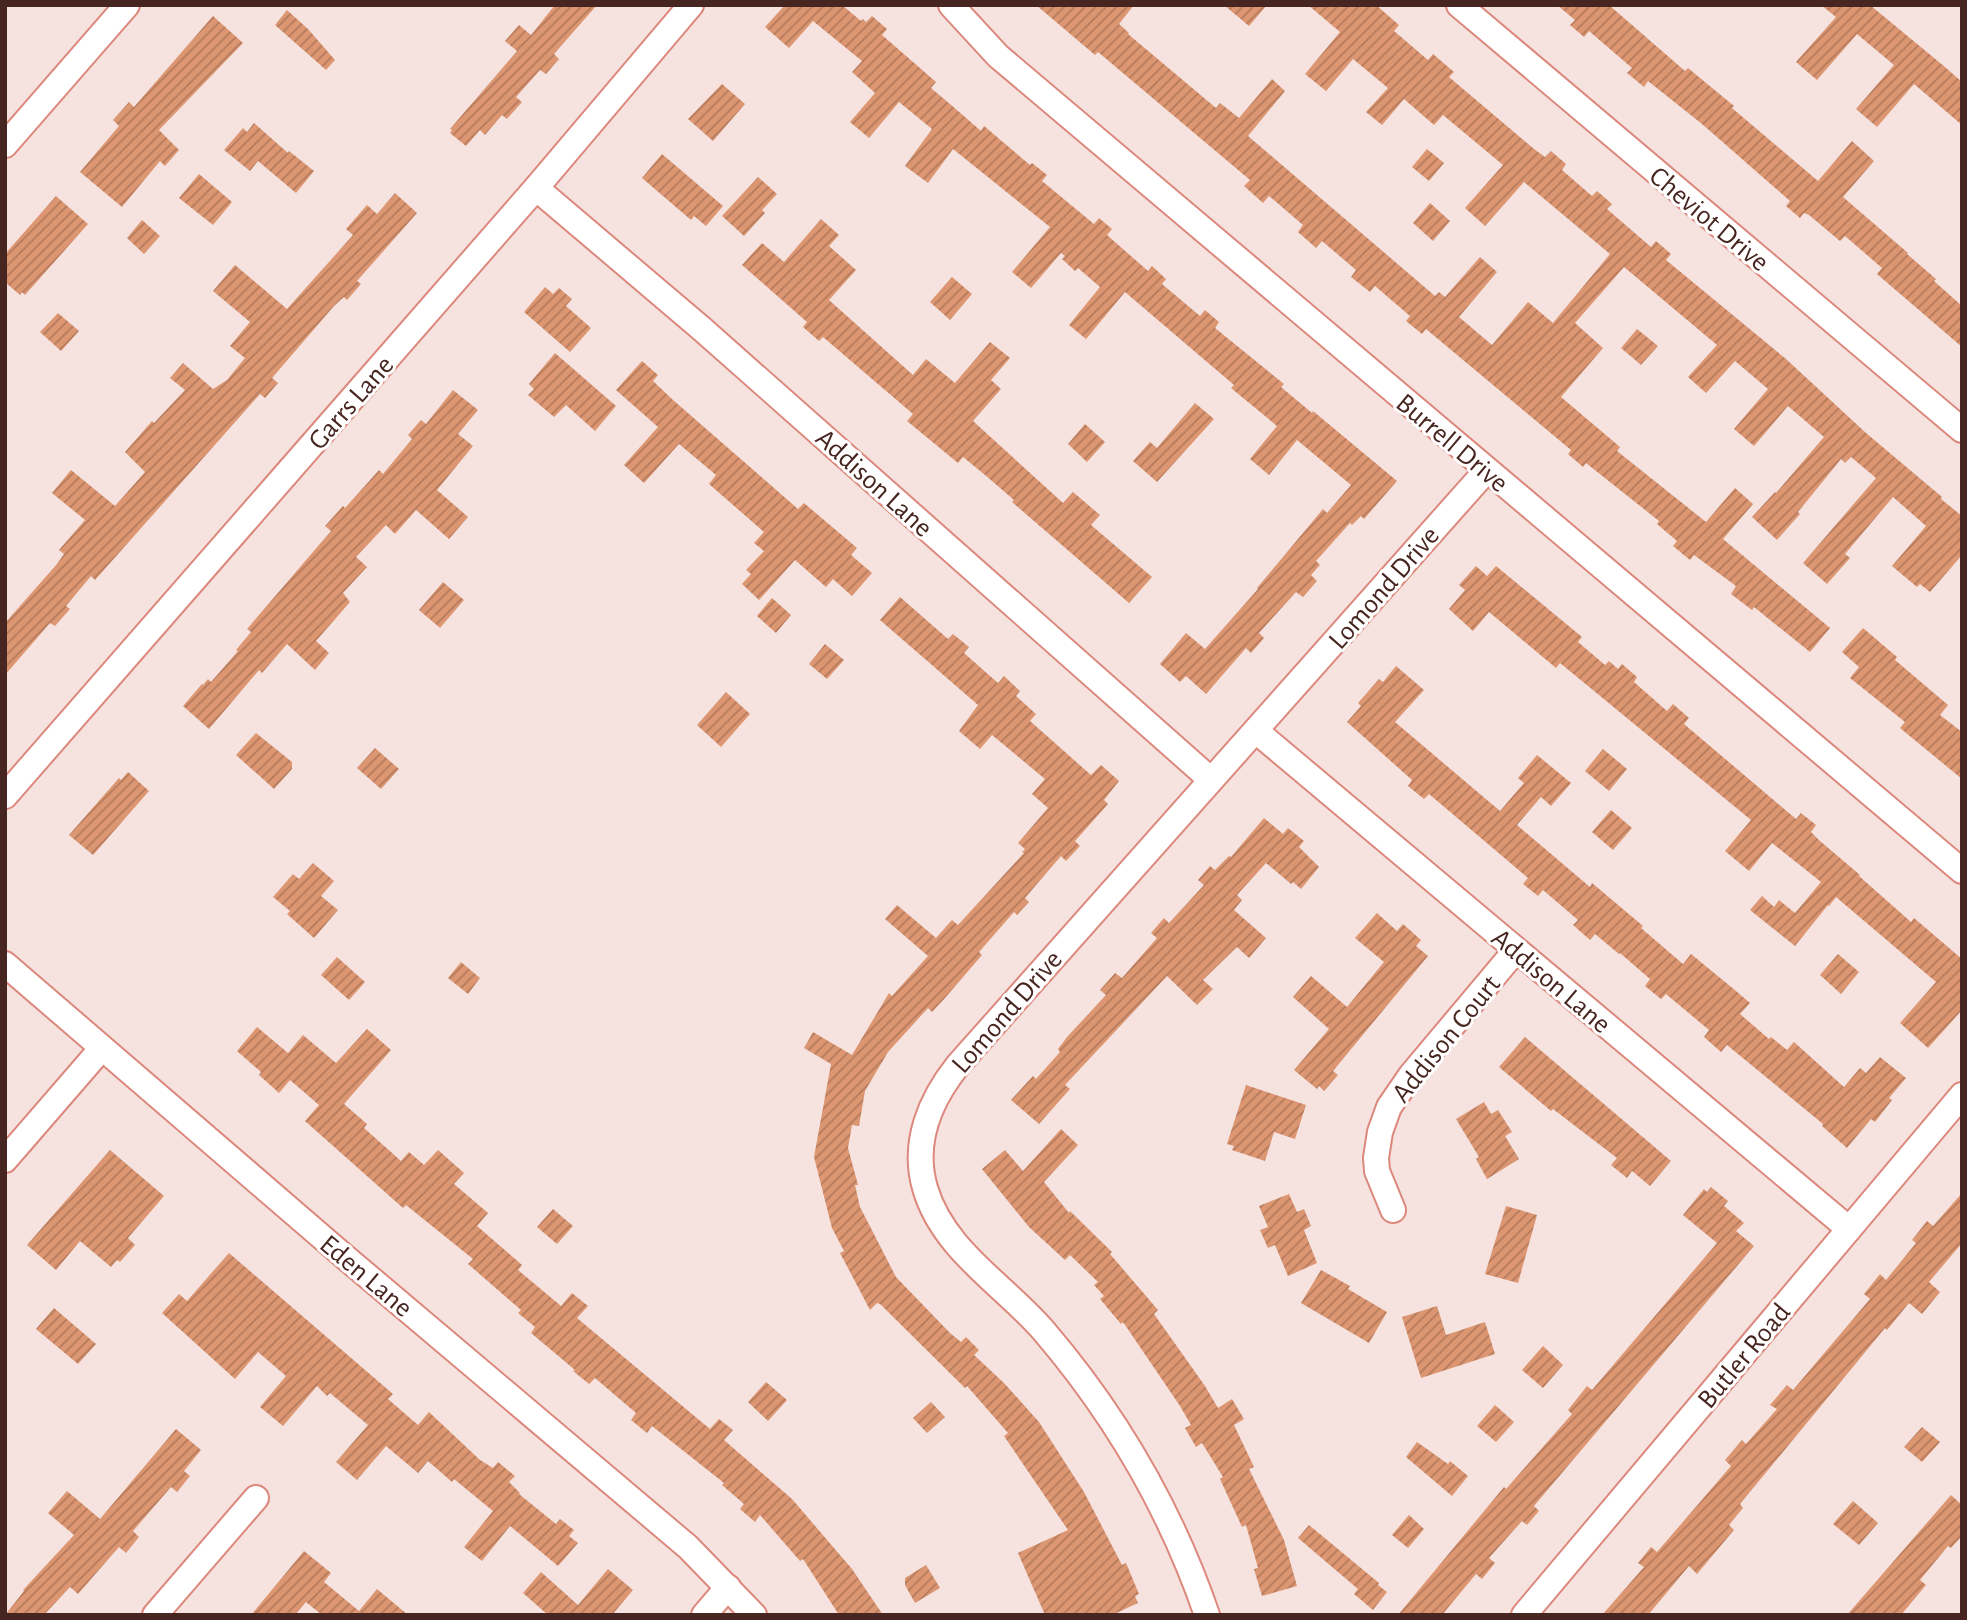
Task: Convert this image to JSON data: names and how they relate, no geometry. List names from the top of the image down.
{
  "streets": {
    "street": [
      "Cheviot Drive",
      "Garrs Lane",
      "Burrell Drive",
      "Addison Lane",
      "Lomond Drive",
      "Addison Court",
      "Eden Lane",
      "Butler Road"
    ]
  },
  "crossings": [
    ["Garrs Lane", "Addison Lane"],
    ["Burrell Drive", "Lomond Drive"],
    ["Addison Lane", "Lomond Drive"],
    ["Addison Lane", "Addison Court"],
    ["Addison Lane", "Butler Road"]
  ]
}
